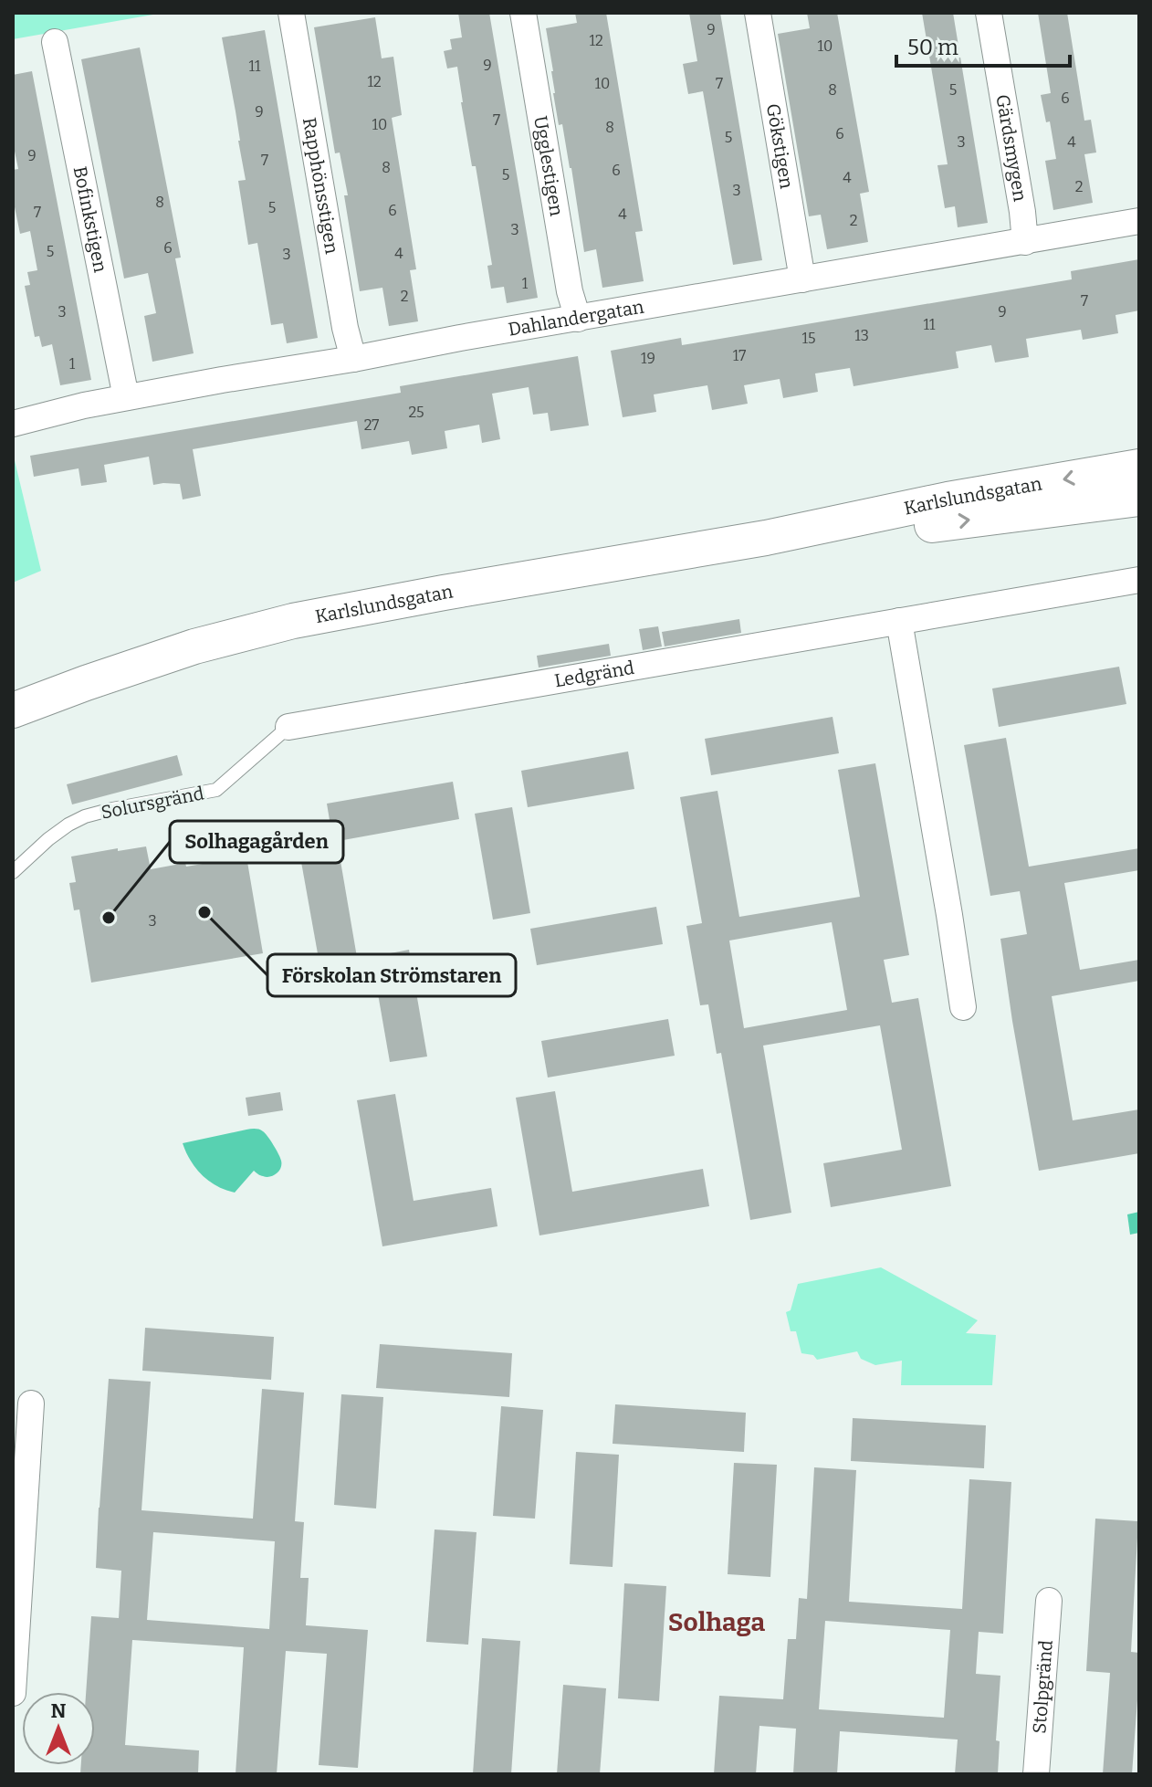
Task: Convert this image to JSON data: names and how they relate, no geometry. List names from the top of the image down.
{
  "streets": {
    "main road": ["Karlslundsgatan"],
    "street": [
      "Gökstigen",
      "Gärdsmygen",
      "Ugglestigen",
      "Rapphönsstigen",
      "Bofinkstigen",
      "Dahlandergatan",
      "Ledgränd",
      "Stolpgränd"
    ],
    "lane": ["Solursgränd"]
  },
  "crossings": [
    ["Gökstigen", "Dahlandergatan"],
    ["Gärdsmygen", "Dahlandergatan"],
    ["Ugglestigen", "Dahlandergatan"],
    ["Rapphönsstigen", "Dahlandergatan"],
    ["Bofinkstigen", "Dahlandergatan"],
    ["Ledgränd", "Solursgränd"]
  ],
  "districts": ["Solhaga"],
  "places": ["Förskolan Strömstaren", "Solhagagården"],
  "house_numbers": [
    "9",
    "12",
    "10",
    "9",
    "11",
    "12",
    "10",
    "7",
    "8",
    "5",
    "6",
    "9",
    "7",
    "10",
    "8",
    "6",
    "5",
    "3",
    "4",
    "9",
    "7",
    "8",
    "6",
    "5",
    "4",
    "2",
    "3",
    "8",
    "5",
    "6",
    "7",
    "4",
    "2",
    "3",
    "6",
    "5",
    "4",
    "3",
    "1",
    "2",
    "7",
    "3",
    "9",
    "11",
    "13",
    "15",
    "17",
    "19",
    "1",
    "25",
    "27",
    "3"
  ],
  "scale_bar": "50 m",
  "north": "top"
}
